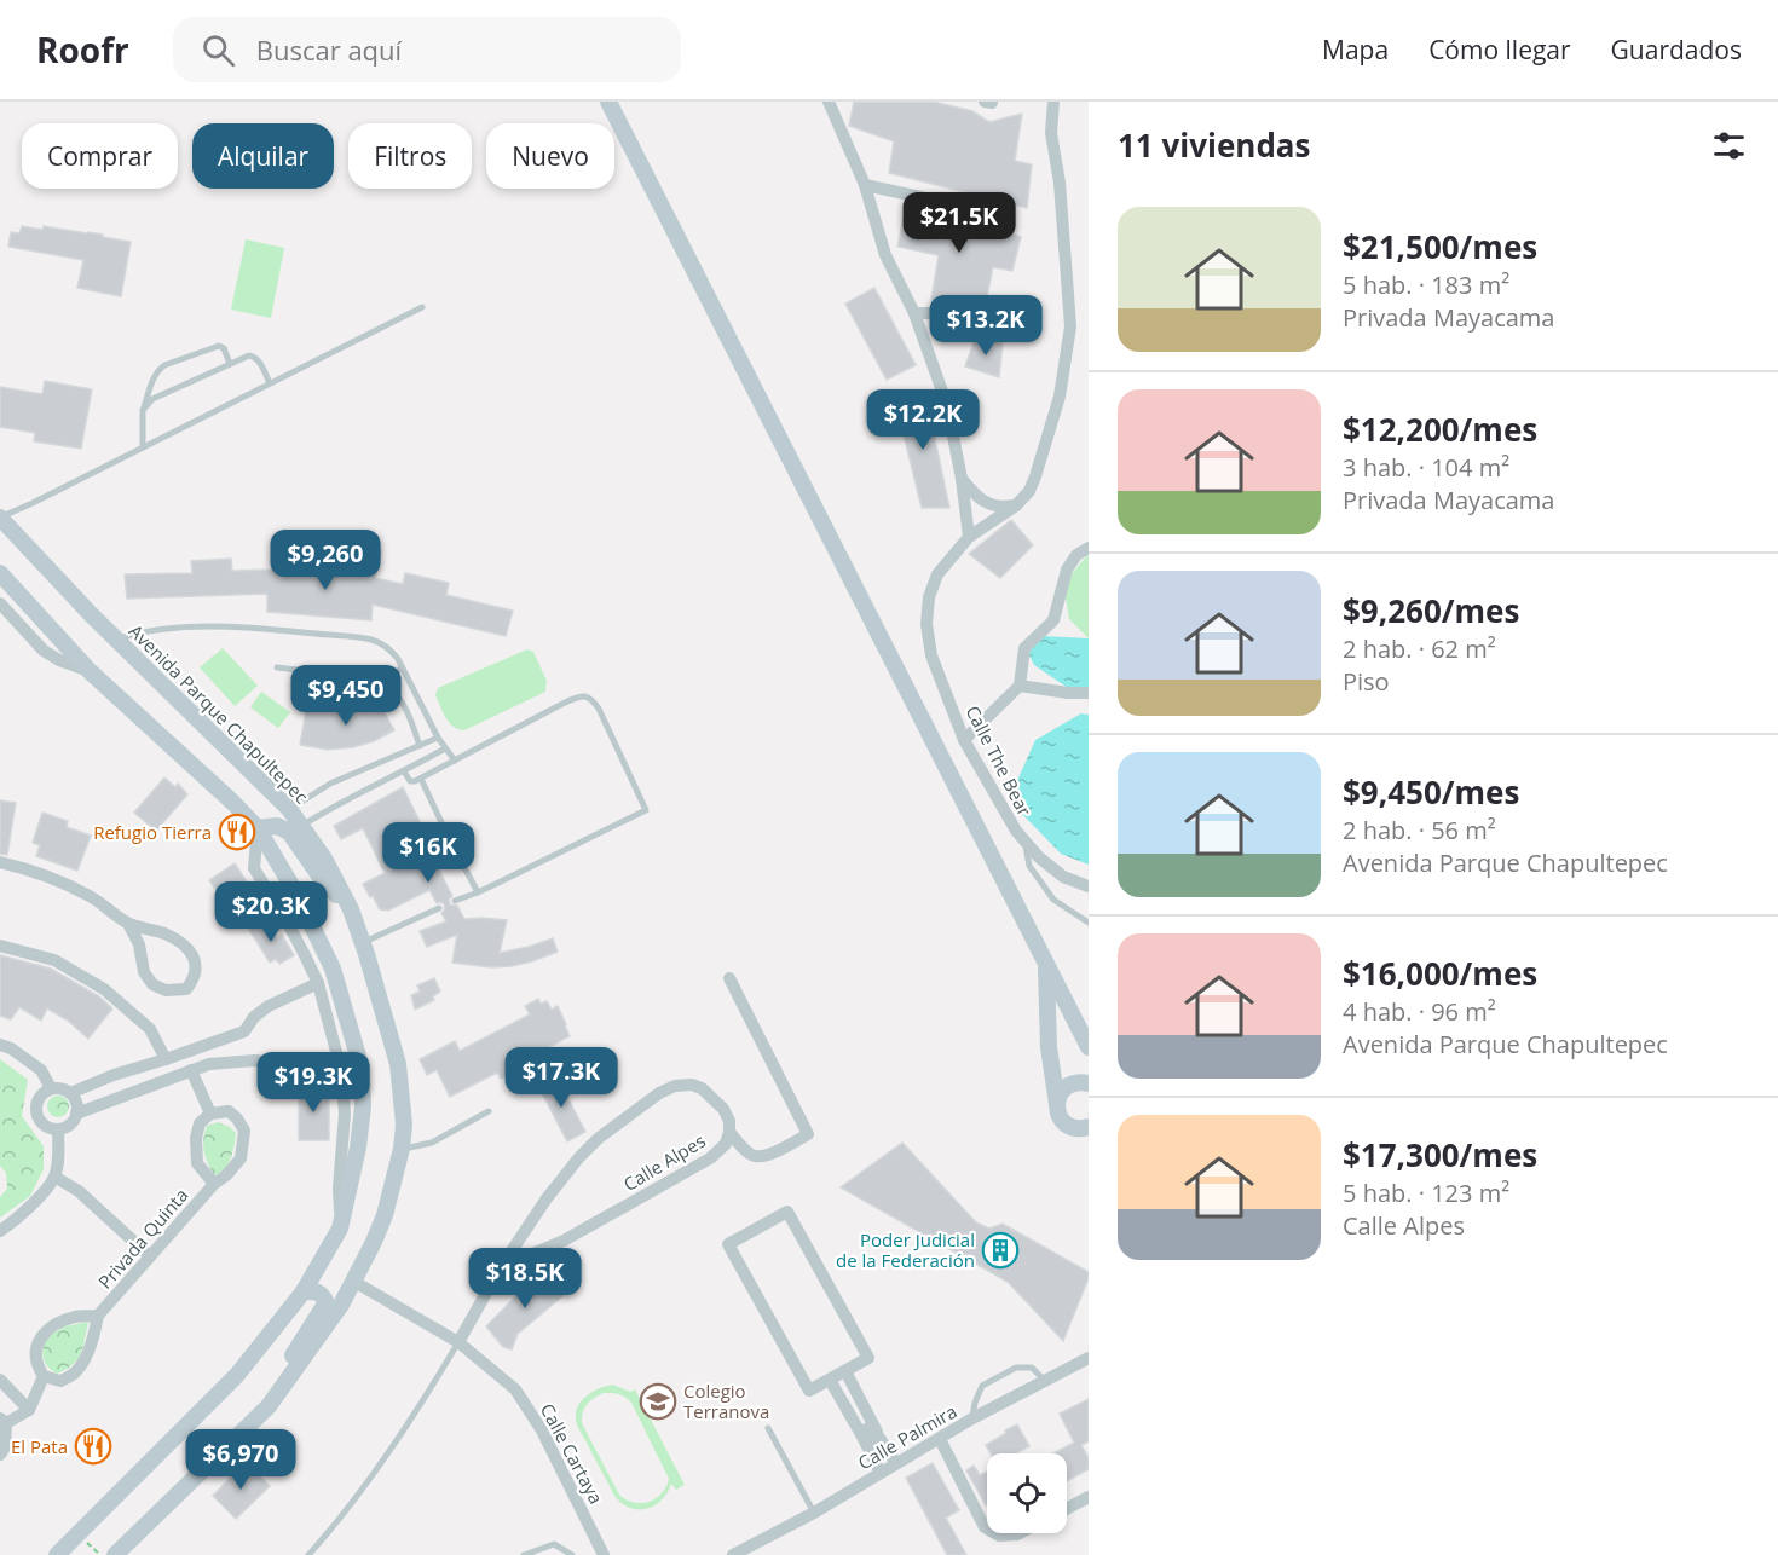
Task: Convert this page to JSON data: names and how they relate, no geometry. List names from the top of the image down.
{
  "streets": {
    "main road": ["Avenida Parque Chapultepec"],
    "street": [
      "Calle The Bear",
      "Calle Alpes",
      "Privada Quinta",
      "Calle Palmira",
      "Calle Cartaya"
    ]
  },
  "crossings": [
    ["Avenida Parque Chapultepec", "Calle Cartaya"],
    ["Calle Alpes", "Calle Cartaya"]
  ],
  "places": {
    "restaurant": ["Refugio Tierra", "El Pata"],
    "building": ["Poder Judicial de la Federación"],
    "school or university": ["Colegio Terranova"]
  },
  "page": {
    "header": "Roofr",
    "search": "Buscar aquí",
    "nav": ["Mapa", "Cómo llegar", "Guardados"],
    "heading": "11 viviendas",
    "chip": [
      "Comprar",
      "Alquilar",
      "Filtros",
      "Nuevo"
    ],
    "list": [
      {
        "name": "$21,500/mes",
        "note": "5 hab. · 183 m² · Privada Mayacama"
      },
      {
        "name": "$12,200/mes",
        "note": "3 hab. · 104 m² · Privada Mayacama"
      },
      {
        "name": "$9,260/mes",
        "note": "2 hab. · 62 m² · Piso"
      },
      {
        "name": "$9,450/mes",
        "note": "2 hab. · 56 m² · Avenida Parque Chapultepec"
      },
      {
        "name": "$16,000/mes",
        "note": "4 hab. · 96 m² · Avenida Parque Chapultepec"
      },
      {
        "name": "$17,300/mes",
        "note": "5 hab. · 123 m² · Calle Alpes"
      }
    ],
    "price": [
      "$21.5K",
      "$13.2K",
      "$12.2K",
      "$9,260",
      "$9,450",
      "$16K",
      "$20.3K",
      "$17.3K",
      "$19.3K",
      "$18.5K",
      "$6,970"
    ]
  }
}
